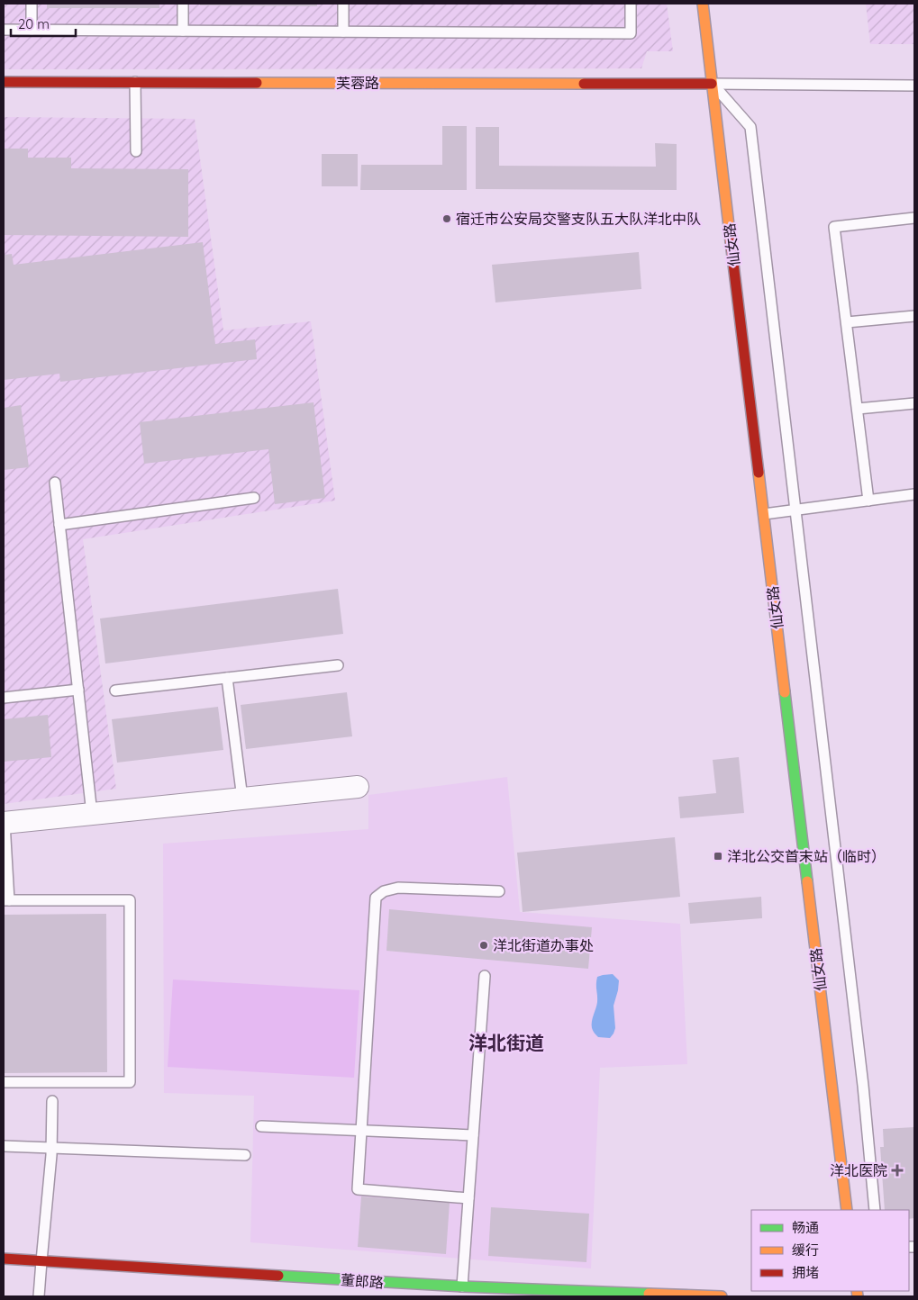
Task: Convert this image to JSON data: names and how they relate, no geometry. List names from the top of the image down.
{
  "streets": {
    "street": ["芙蓉路", "仙女路", "董郎路"]
  },
  "crossings": [
    ["芙蓉路", "仙女路"]
  ],
  "districts": ["洋北街道"],
  "places": {
    "other": ["宿迁市公安局交警支队五大队洋北中队", "洋北街道办事处"],
    "transit": ["洋北公交首末站（临时）"],
    "health": ["洋北医院"]
  },
  "legend": ["畅通", "缓行", "拥堵"],
  "scale_bar": "20 m"
}
